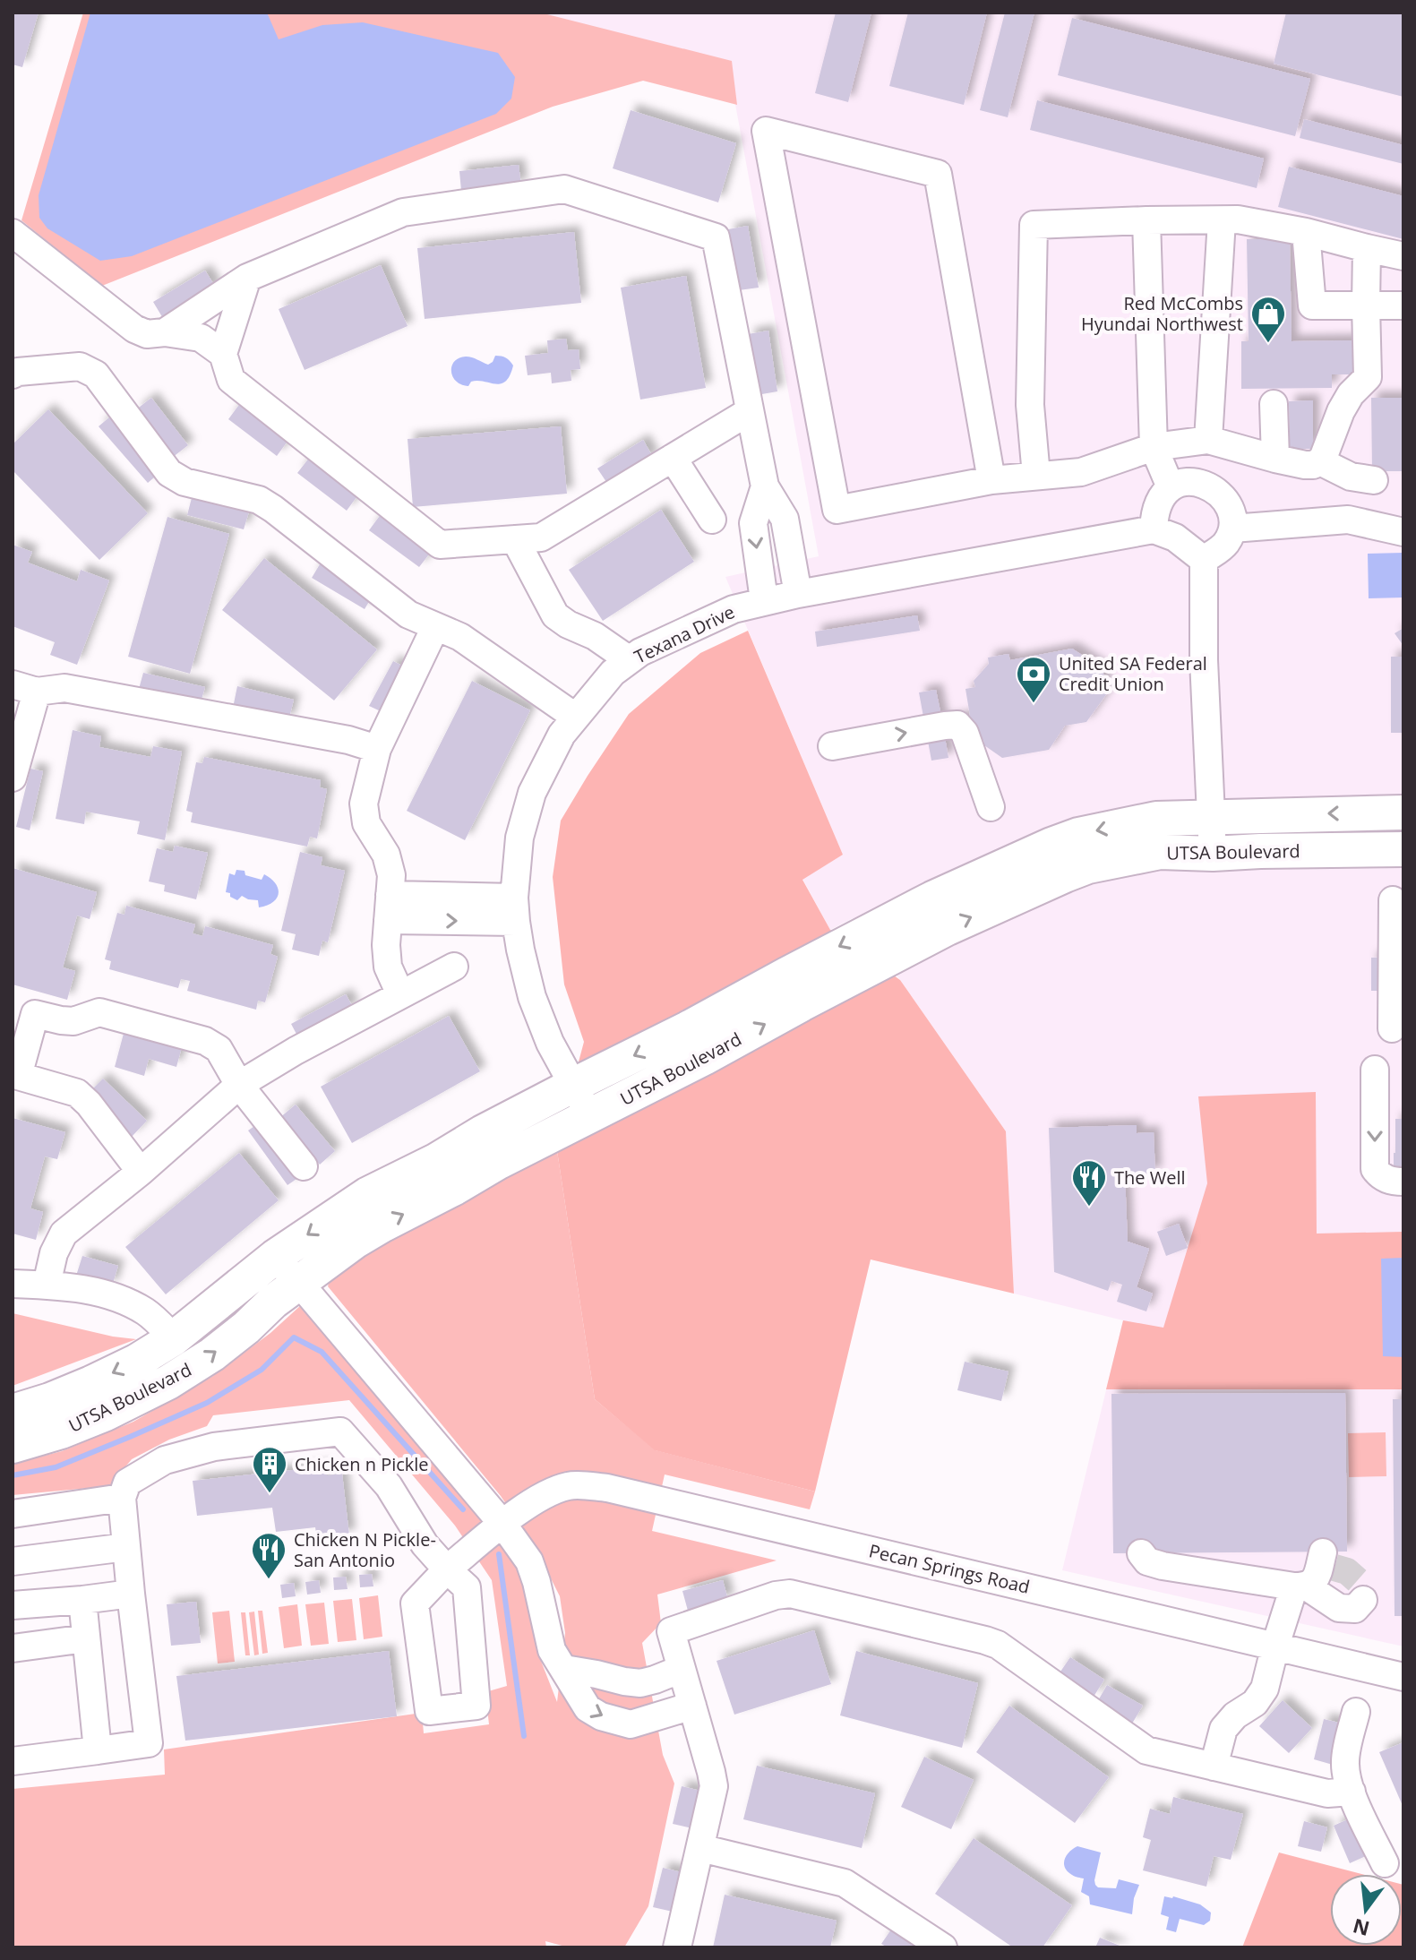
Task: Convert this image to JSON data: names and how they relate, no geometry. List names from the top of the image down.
{
  "streets": {
    "main road": ["UTSA Boulevard"],
    "street": ["Texana Drive", "Pecan Springs Road"]
  },
  "crossings": [
    ["Texana Drive", "UTSA Boulevard"]
  ],
  "places": {
    "shop": ["Red McCombs Hyundai Northwest"],
    "bank": ["United SA Federal Credit Union"],
    "restaurant": ["The Well", "Chicken N Pickle- San Antonio"],
    "building": ["Chicken n Pickle"]
  },
  "north": "bottom"
}
